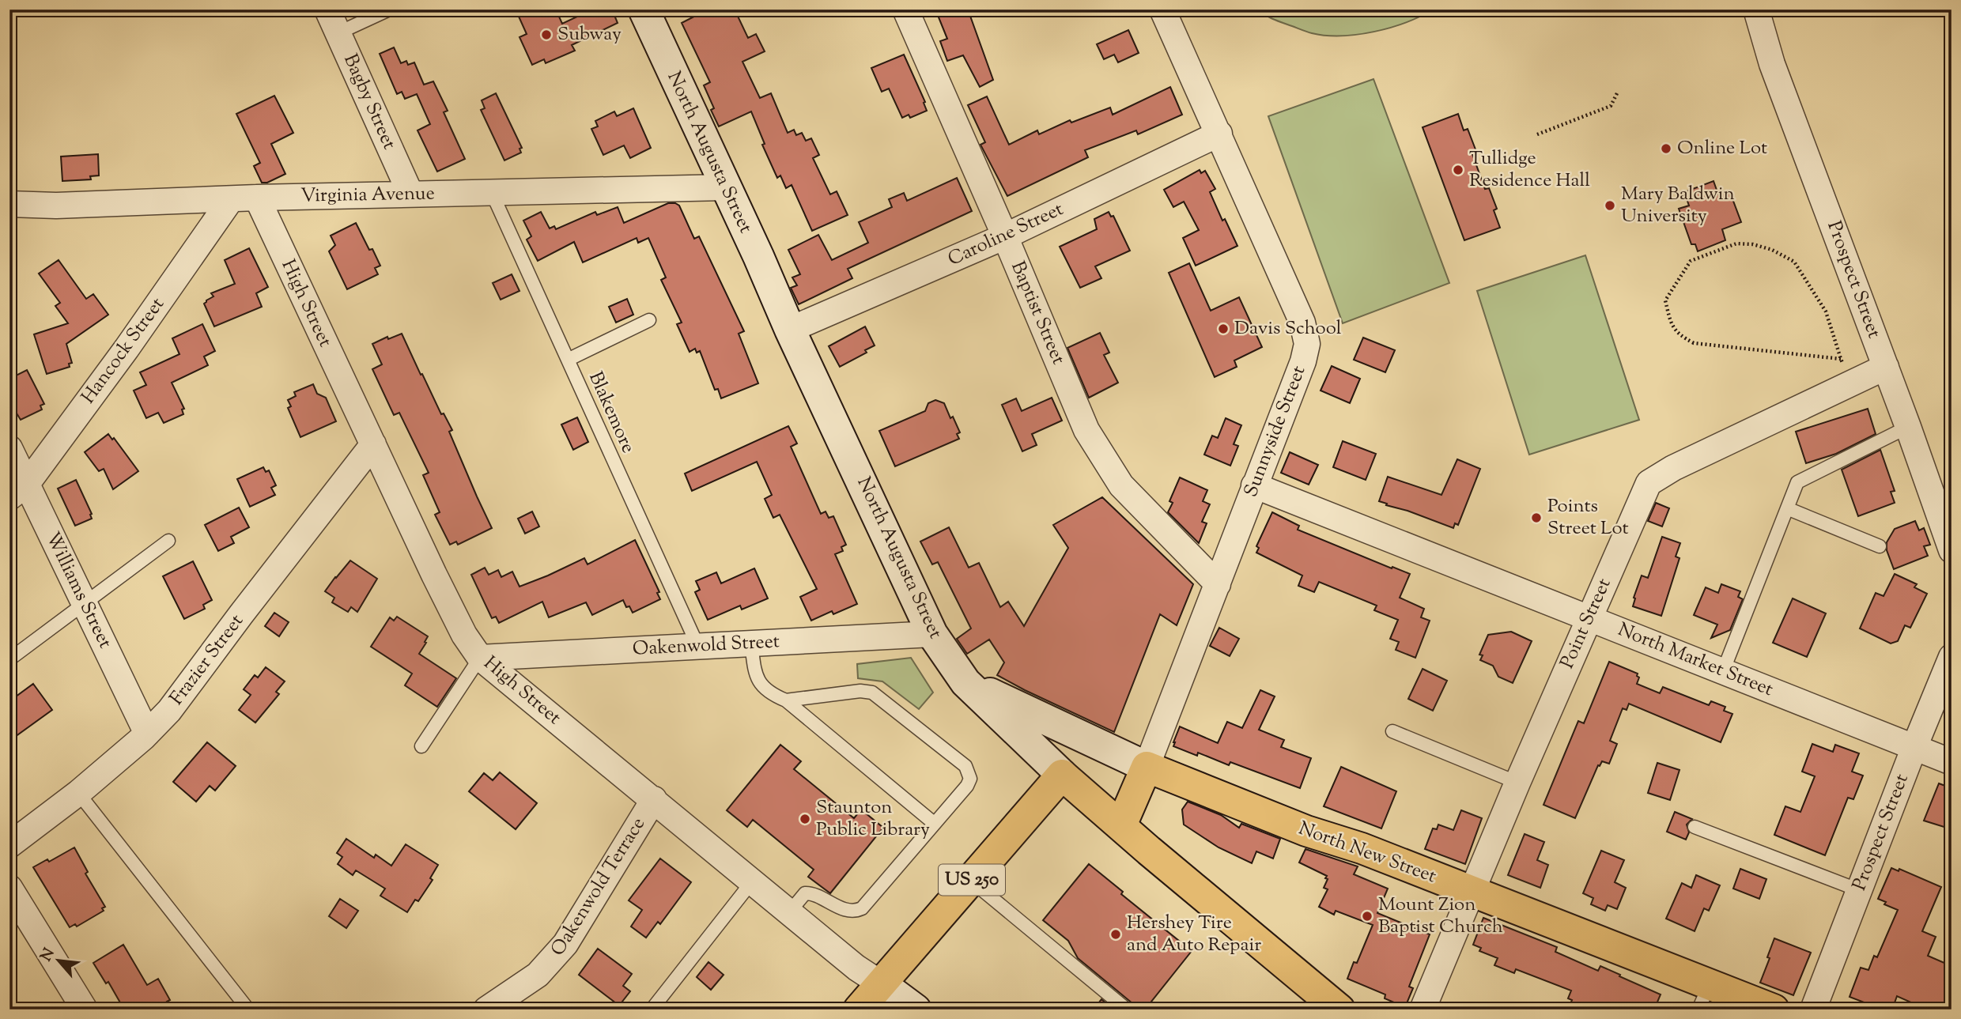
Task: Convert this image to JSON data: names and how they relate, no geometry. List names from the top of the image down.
{
  "streets": {
    "main road": ["North Augusta Street", "North New Street", "US 250"],
    "street": [
      "Bagby Street",
      "Virginia Avenue",
      "Caroline Street",
      "Prospect Street",
      "High Street",
      "Baptist Street",
      "Hancock Street",
      "Sunnyside Street",
      "Williams Street",
      "Point Street",
      "Oakenwold Street",
      "Frazier Street",
      "North Market Street",
      "Oakenwold Terrace"
    ],
    "lane": ["Blakemore"]
  },
  "crossings": [
    ["Bagby Street", "Virginia Avenue"],
    ["North Augusta Street", "Virginia Avenue"],
    ["North Augusta Street", "Caroline Street"],
    ["North Augusta Street", "Oakenwold Street"],
    ["North Augusta Street", "North New Street"],
    ["North Augusta Street", "US 250"],
    ["Virginia Avenue", "High Street"],
    ["Virginia Avenue", "Hancock Street"],
    ["Virginia Avenue", "Blakemore"],
    ["Caroline Street", "Baptist Street"],
    ["Caroline Street", "Sunnyside Street"],
    ["Prospect Street", "Point Street"],
    ["Prospect Street", "North Market Street"],
    ["High Street", "Oakenwold Street"],
    ["High Street", "Frazier Street"],
    ["High Street", "US 250"],
    ["High Street", "Oakenwold Terrace"],
    ["Baptist Street", "Sunnyside Street"],
    ["Hancock Street", "Williams Street"],
    ["Blakemore", "Oakenwold Street"],
    ["Sunnyside Street", "North Market Street"],
    ["Sunnyside Street", "North New Street"],
    ["Williams Street", "Frazier Street"],
    ["Point Street", "North Market Street"],
    ["Point Street", "North New Street"]
  ],
  "places": [
    "Subway",
    "Online Lot",
    "Tullidge Residence Hall",
    "Mary Baldwin University",
    "Davis School",
    "Points Street Lot",
    "Staunton Public Library",
    "Mount Zion Baptist Church",
    "Hershey Tire and Auto Repair"
  ],
  "north": "top left"
}
